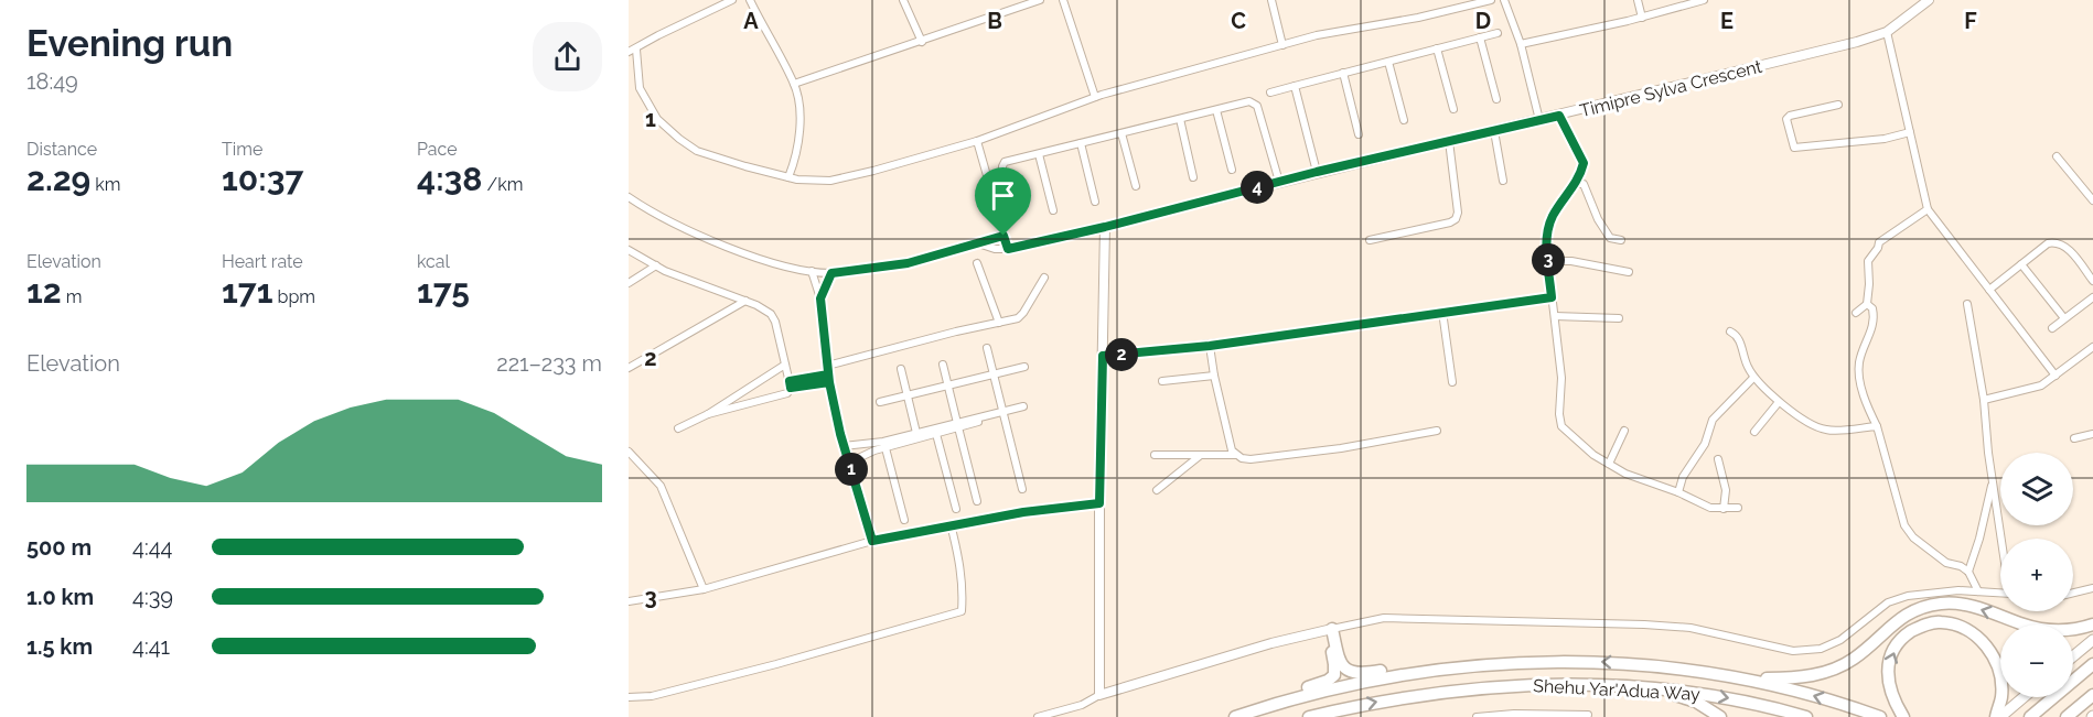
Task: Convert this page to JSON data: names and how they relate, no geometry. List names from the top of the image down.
{
  "streets": {
    "highway": ["Shehu Yar'Adua Way"],
    "street": ["Timipre Sylva Crescent"]
  },
  "page": {
    "heading": ["Evening run", "18:49"],
    "stats": [
      ["Distance", "2.29 km"],
      ["Time", "10:37"],
      ["Pace", "4:38 /km"],
      ["Elevation", "12 m"],
      ["Heart rate", "171 bpm"],
      ["kcal", "175"]
    ],
    "pins": [
      "4",
      "3",
      "2",
      "1"
    ],
    "chart": ["Elevation", "221–233 m"],
    "map_buttons": ["+", "−"],
    "list": [
      {
        "name": "500 m",
        "note": "4:44"
      },
      {
        "name": "1.0 km",
        "note": "4:39"
      },
      {
        "name": "1.5 km",
        "note": "4:41"
      }
    ]
  },
  "grid": {
    "columns": [
      "A",
      "B",
      "C",
      "D",
      "E",
      "F"
    ],
    "rows": ["1", "2", "3"]
  }
}
